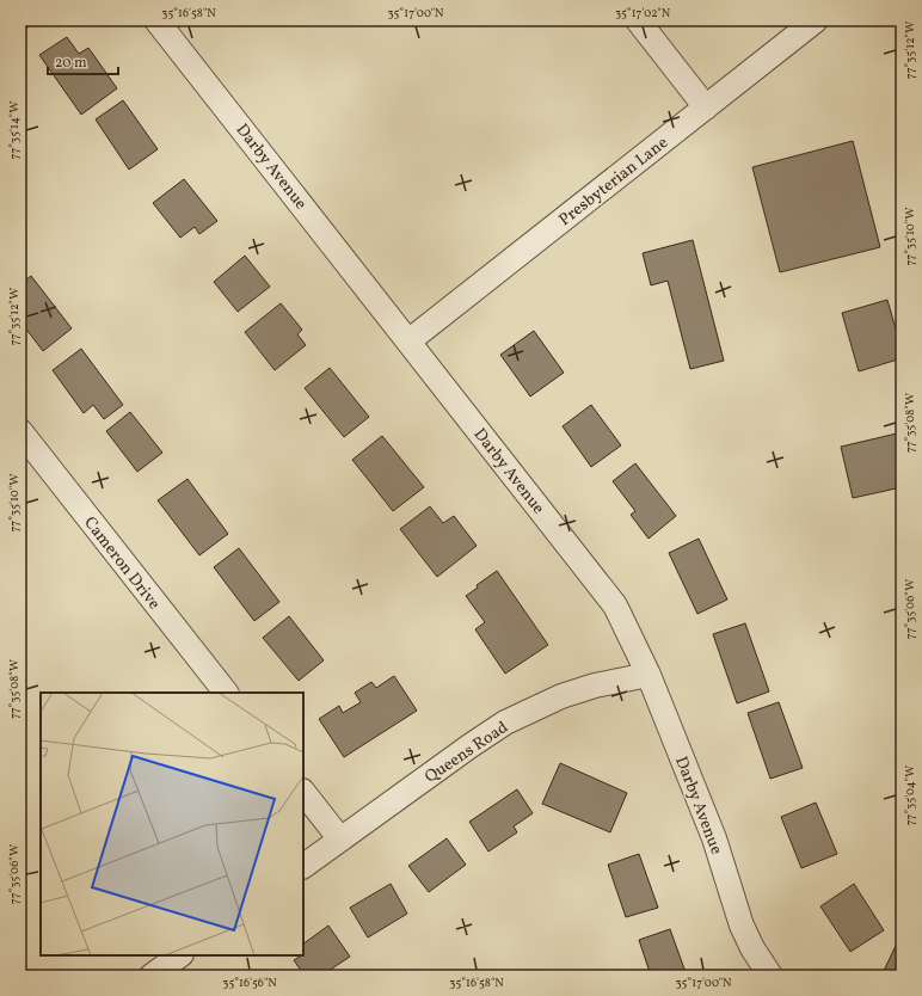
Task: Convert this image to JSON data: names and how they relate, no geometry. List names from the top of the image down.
{
  "streets": {
    "street": [
      "Darby Avenue",
      "Presbyterian Lane",
      "Cameron Drive",
      "Queens Road"
    ]
  },
  "crossings": [
    ["Darby Avenue", "Presbyterian Lane"],
    ["Darby Avenue", "Queens Road"]
  ],
  "scale_bar": "20 m",
  "coordinates": [
    "35°16'58\"N",
    "35°17'00\"N",
    "35°17'02\"N",
    "77°35'12\"W",
    "77°35'14\"W",
    "77°35'10\"W",
    "77°35'08\"W",
    "77°35'06\"W",
    "77°35'04\"W",
    "35°16'56\"N"
  ]
}
